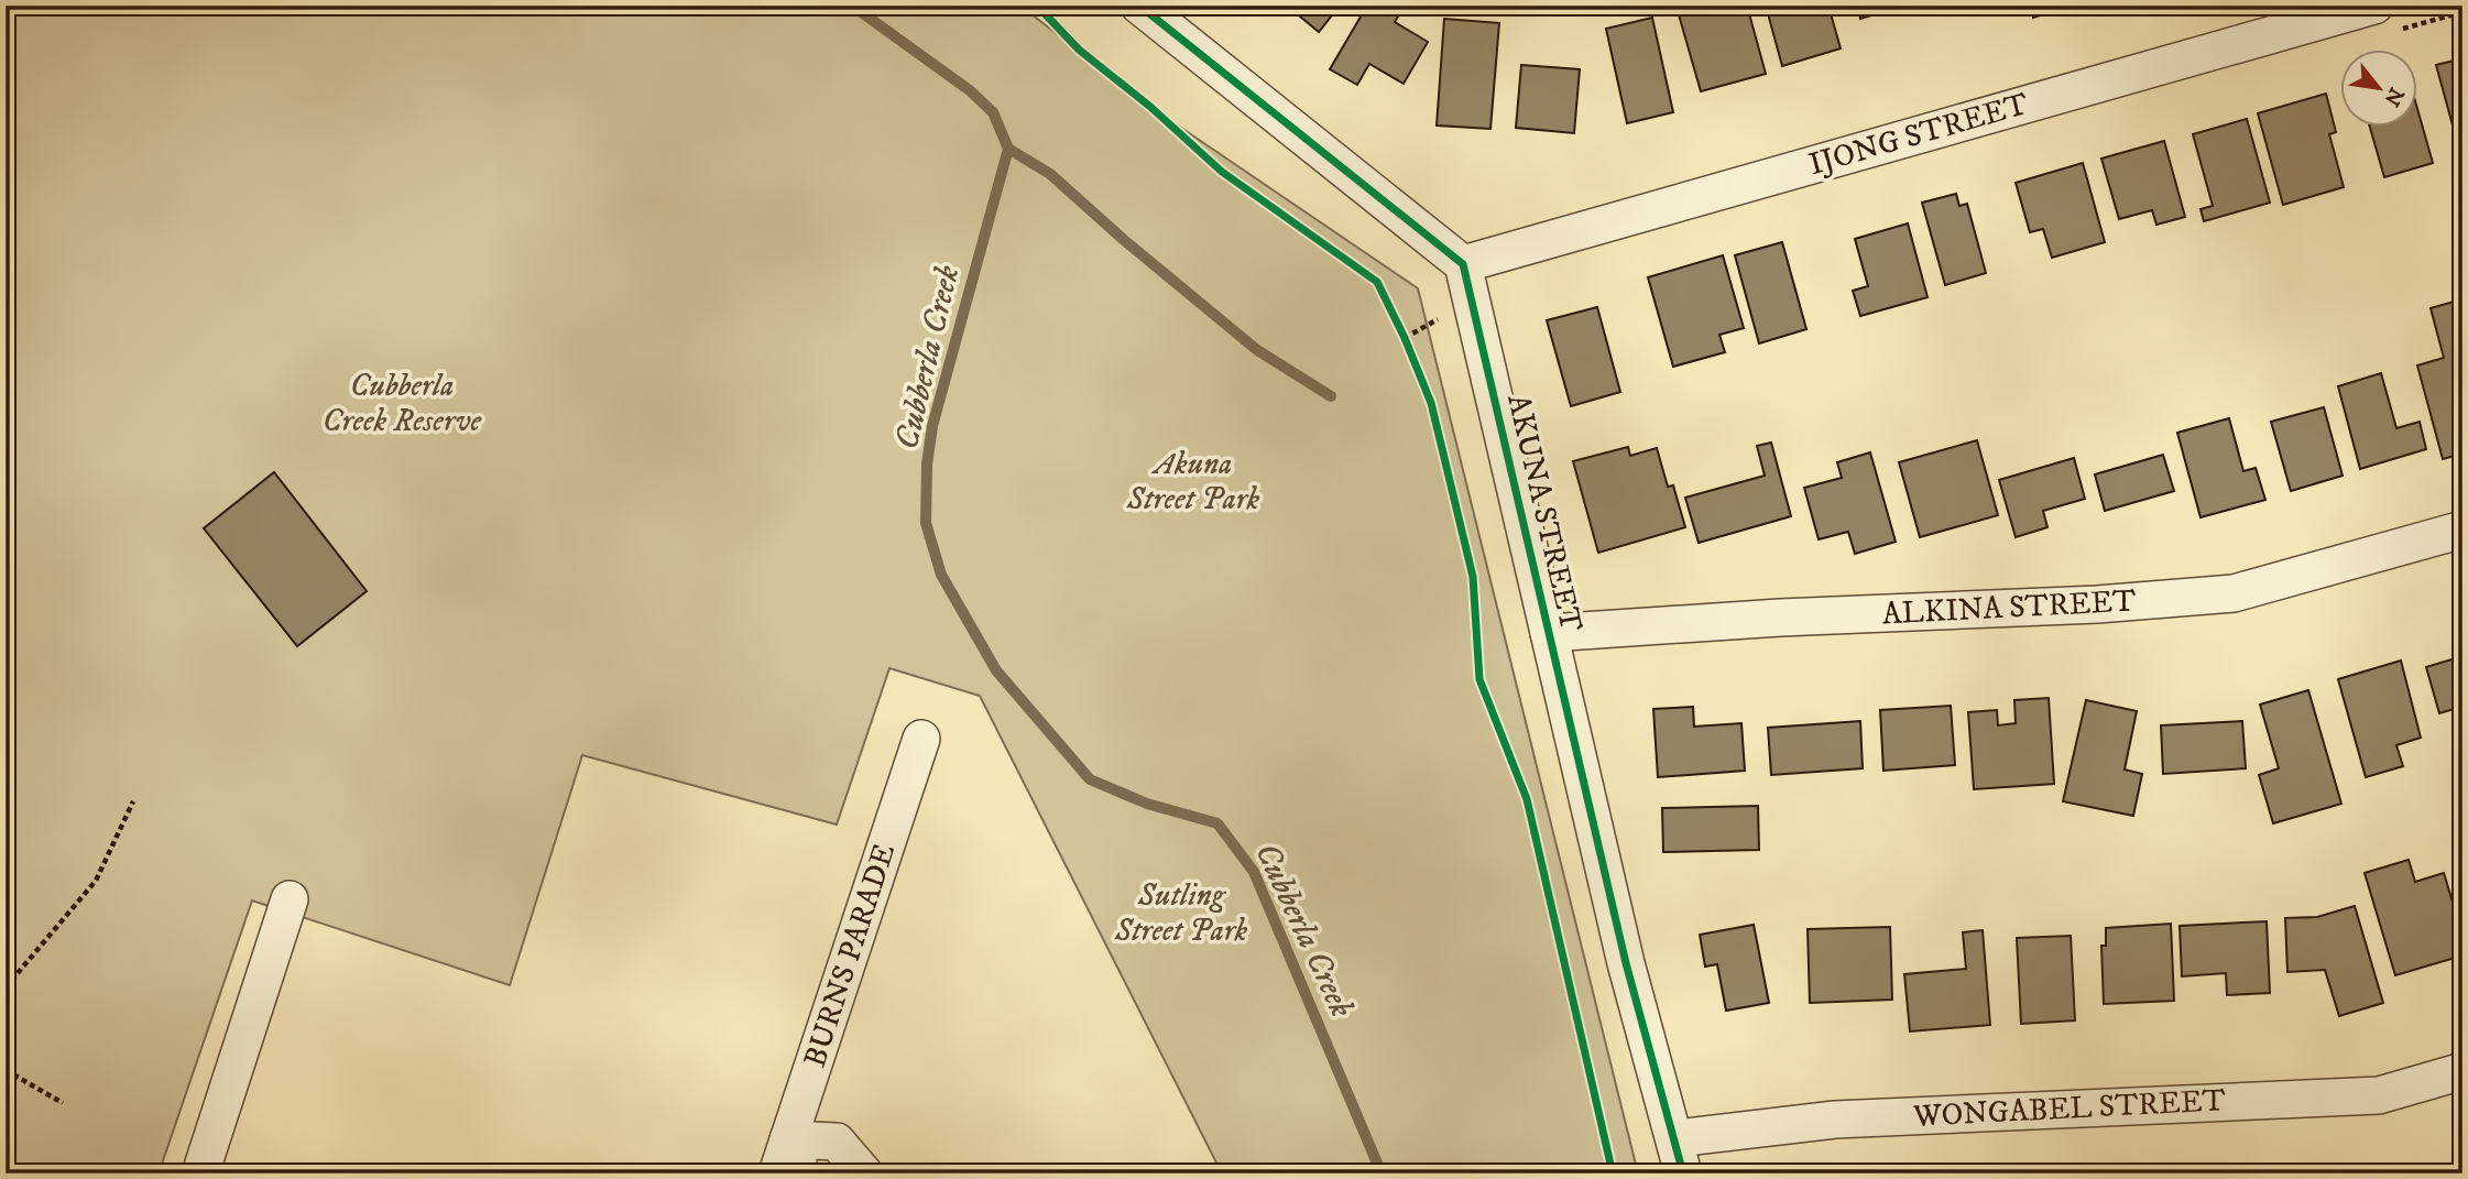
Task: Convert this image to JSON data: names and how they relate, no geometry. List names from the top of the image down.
{
  "streets": {
    "street": [
      "IJONG STREET",
      "AKUNA STREET",
      "ALKINA STREET",
      "BURNS PARADE",
      "WONGABEL STREET"
    ]
  },
  "crossings": [
    ["IJONG STREET", "AKUNA STREET"],
    ["AKUNA STREET", "ALKINA STREET"],
    ["AKUNA STREET", "WONGABEL STREET"]
  ],
  "water": ["Cubberla Creek"],
  "parks": ["Cubberla Creek Reserve", "Akuna Street Park", "Sutling Street Park"],
  "north": "bottom right"
}
